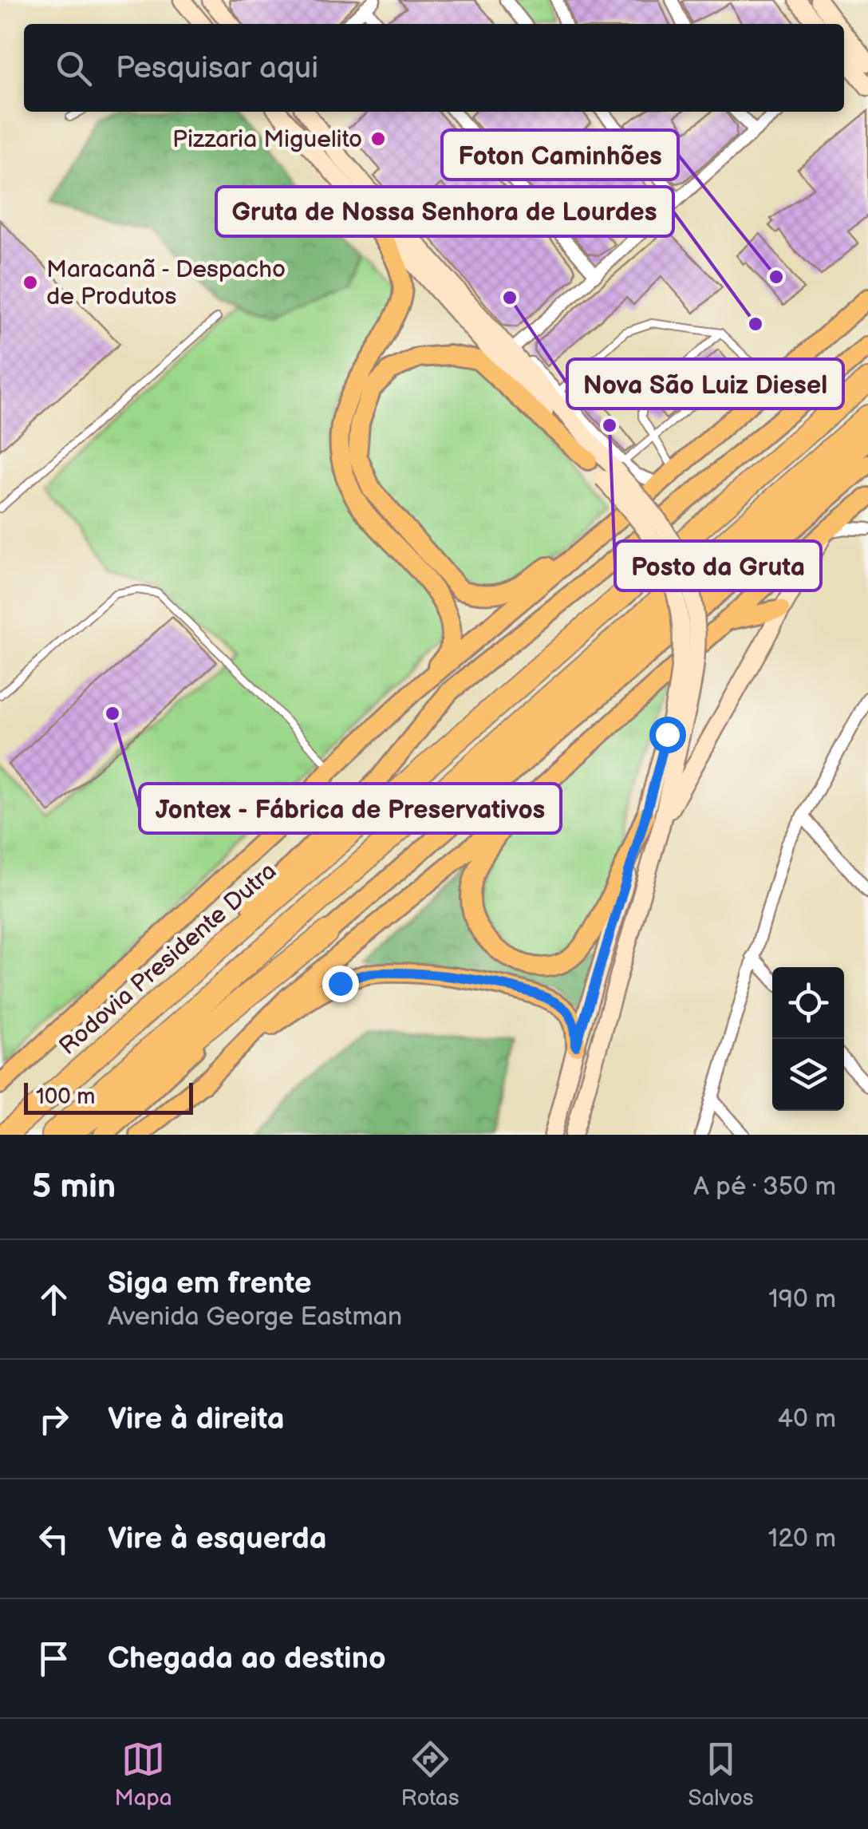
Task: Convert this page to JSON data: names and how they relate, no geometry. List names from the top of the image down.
{
  "streets": {
    "highway": ["Rodovia Presidente Dutra"]
  },
  "places": [
    "Pizzaria Miguelito",
    "Foton Caminhões",
    "Maracanã - Despacho de Produtos",
    "Nova São Luiz Diesel",
    "Gruta de Nossa Senhora de Lourdes",
    "Posto da Gruta",
    "Jontex - Fábrica de Preservativos"
  ],
  "scale_bar": "100 m",
  "page": {
    "search": "Pesquisar aqui",
    "scale": "100 m",
    "heading": ["5 min", "A pé · 350 m"],
    "list": [
      ["Siga em frente", "Avenida George Eastman", "190 m"],
      ["Vire à direita", "40 m"],
      ["Vire à esquerda", "120 m"],
      "Chegada ao destino"
    ],
    "nav": ["Mapa", "Rotas", "Salvos"]
  }
}
